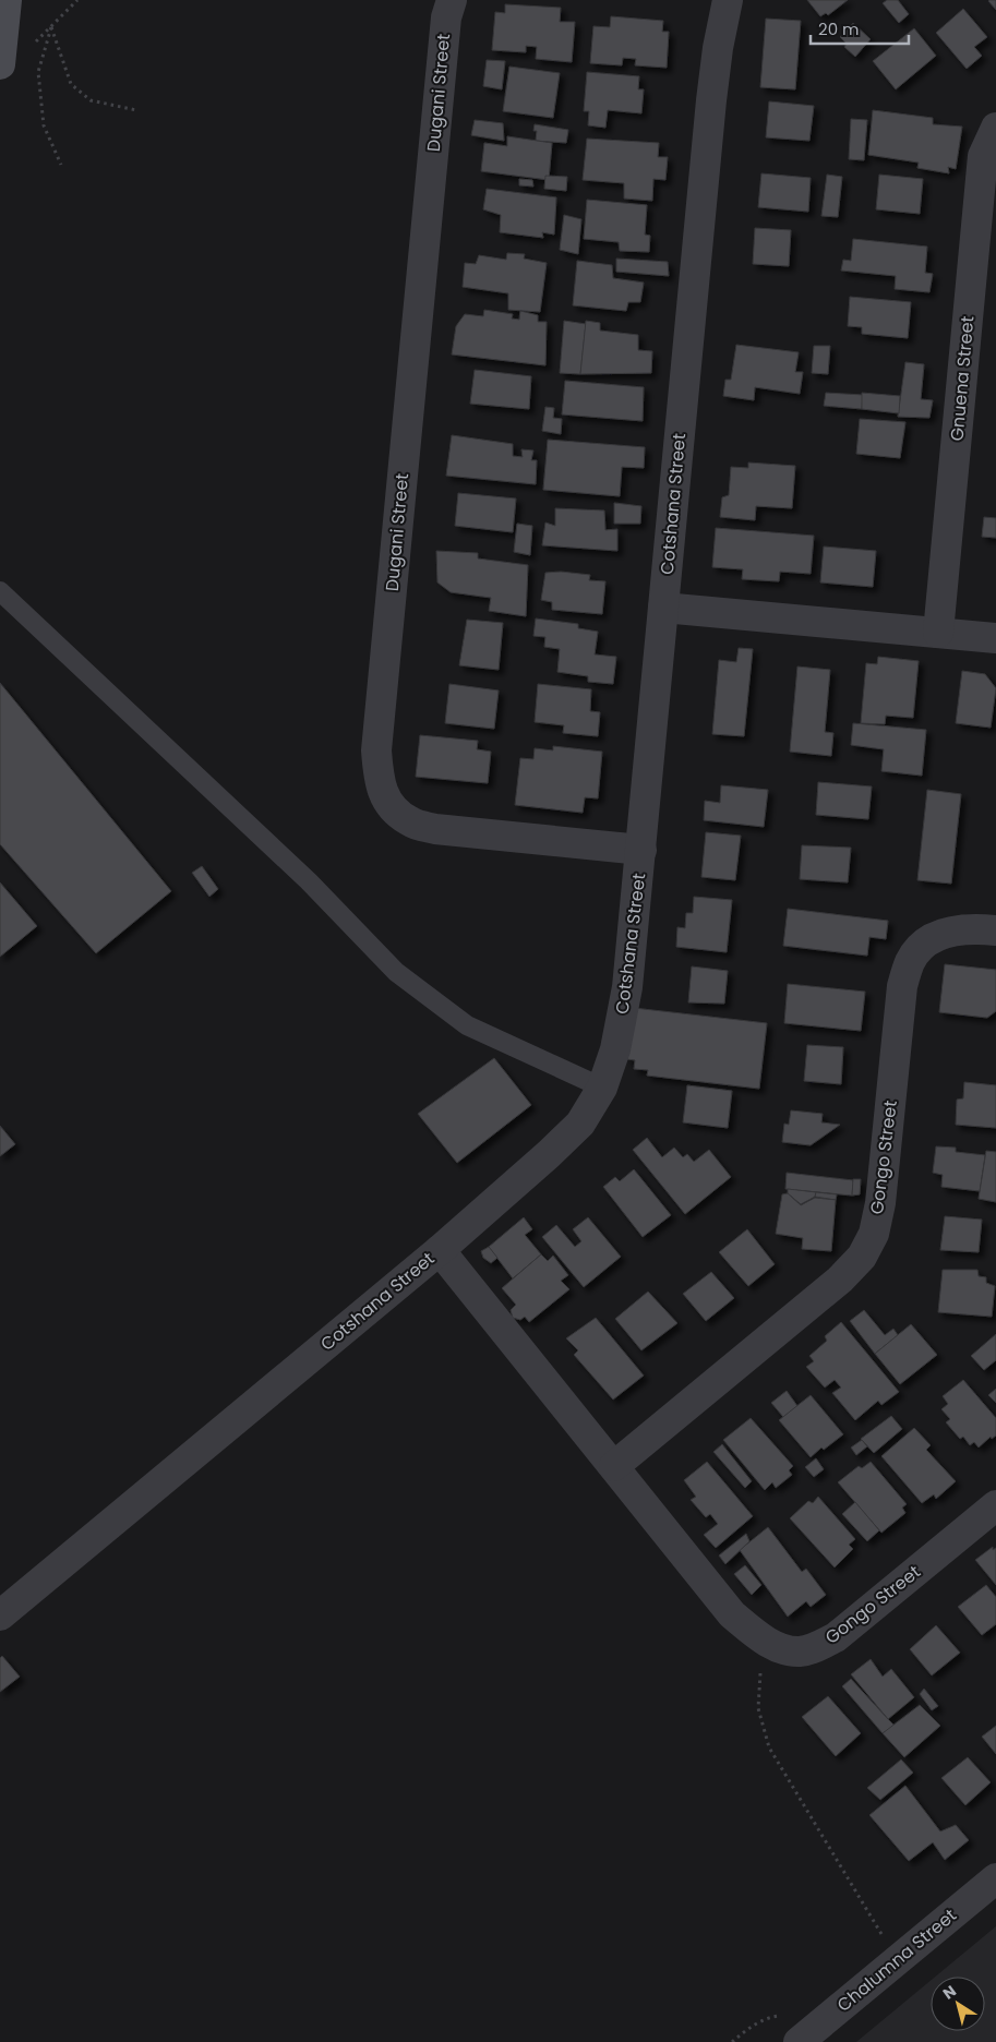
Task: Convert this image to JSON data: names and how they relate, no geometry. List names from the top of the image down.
{
  "streets": {
    "street": [
      "Dugani Street",
      "Gnuena Street",
      "Cotshana Street",
      "Gongo Street",
      "Chalumna Street"
    ]
  },
  "crossings": [
    ["Dugani Street", "Cotshana Street"],
    ["Cotshana Street", "Gongo Street"]
  ],
  "scale_bar": "20 m",
  "north": "top left"
}
